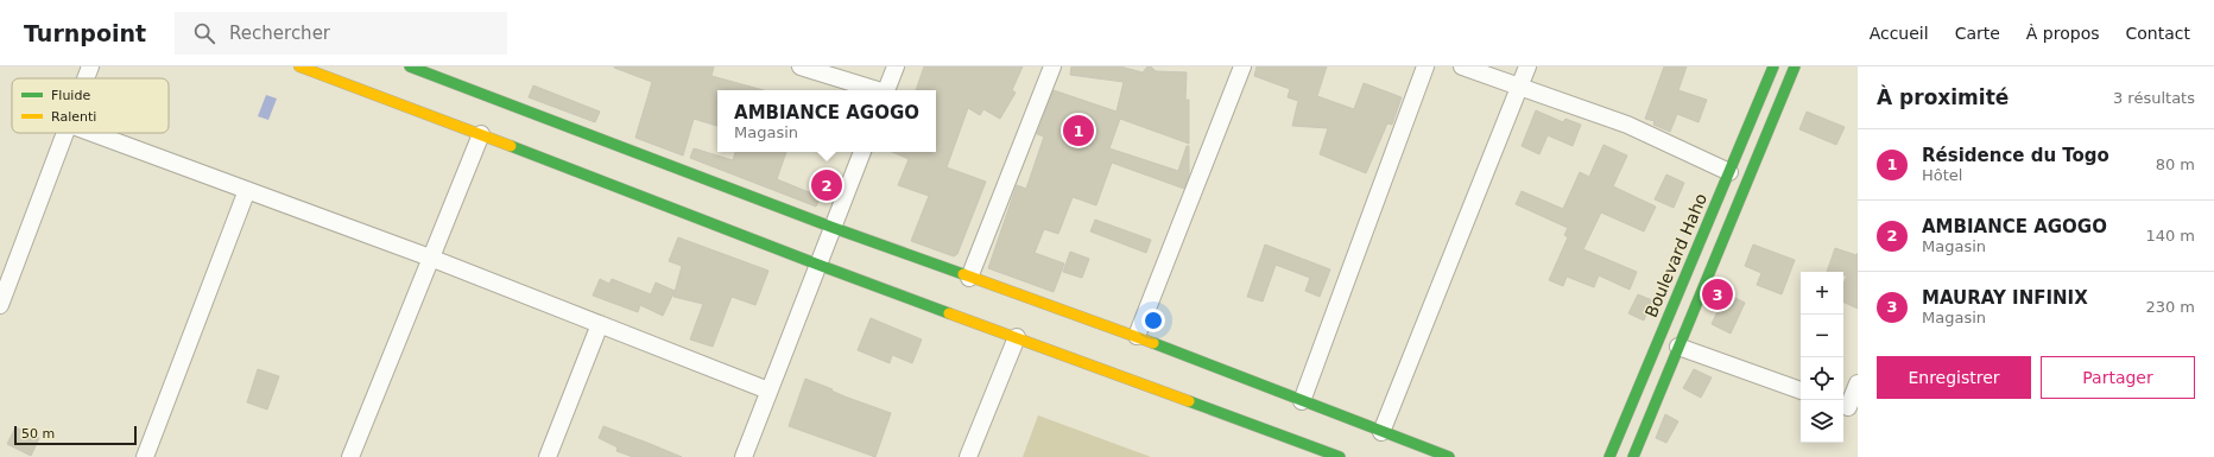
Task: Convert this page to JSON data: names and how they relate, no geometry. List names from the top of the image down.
{
  "streets": {
    "main road": ["Boulevard Haho"]
  },
  "legend": ["Fluide", "Ralenti"],
  "scale_bar": "50 m",
  "page": {
    "header": "Turnpoint",
    "search": "Rechercher",
    "nav": [
      "Accueil",
      "Carte",
      "À propos",
      "Contact"
    ],
    "heading": ["À proximité", "3 résultats"],
    "popup": ["AMBIANCE AGOGO", "Magasin"],
    "pins": ["1", "2", "3"],
    "list": [
      {
        "mark": "1",
        "name": "Résidence du Togo",
        "note": "Hôtel",
        "value": "80 m"
      },
      {
        "mark": "2",
        "name": "AMBIANCE AGOGO",
        "note": "Magasin",
        "value": "140 m"
      },
      {
        "mark": "3",
        "name": "MAURAY INFINIX",
        "note": "Magasin",
        "value": "230 m"
      }
    ],
    "map_buttons": ["+", "−"],
    "buttons": ["Enregistrer", "Partager"],
    "scale": "50 m"
  }
}
